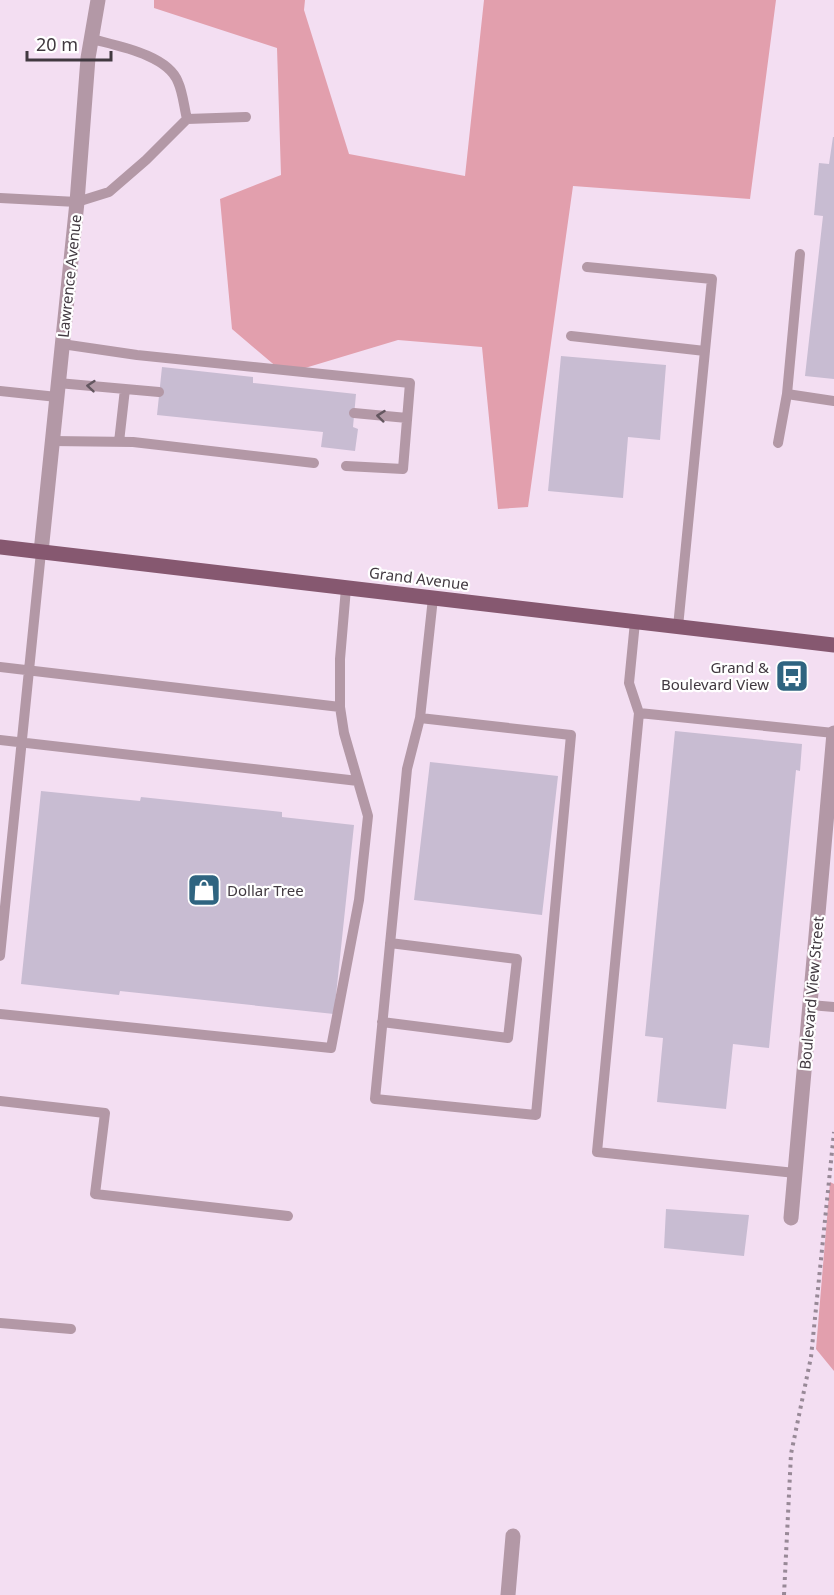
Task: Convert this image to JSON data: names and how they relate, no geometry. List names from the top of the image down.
{
  "streets": {
    "main road": ["Grand Avenue"],
    "street": ["Lawrence Avenue", "Boulevard View Street"]
  },
  "crossings": [
    ["Lawrence Avenue", "Grand Avenue"]
  ],
  "places": {
    "bus stop": ["Grand & Boulevard View"],
    "shop": ["Dollar Tree"]
  },
  "scale_bar": "20 m"
}
